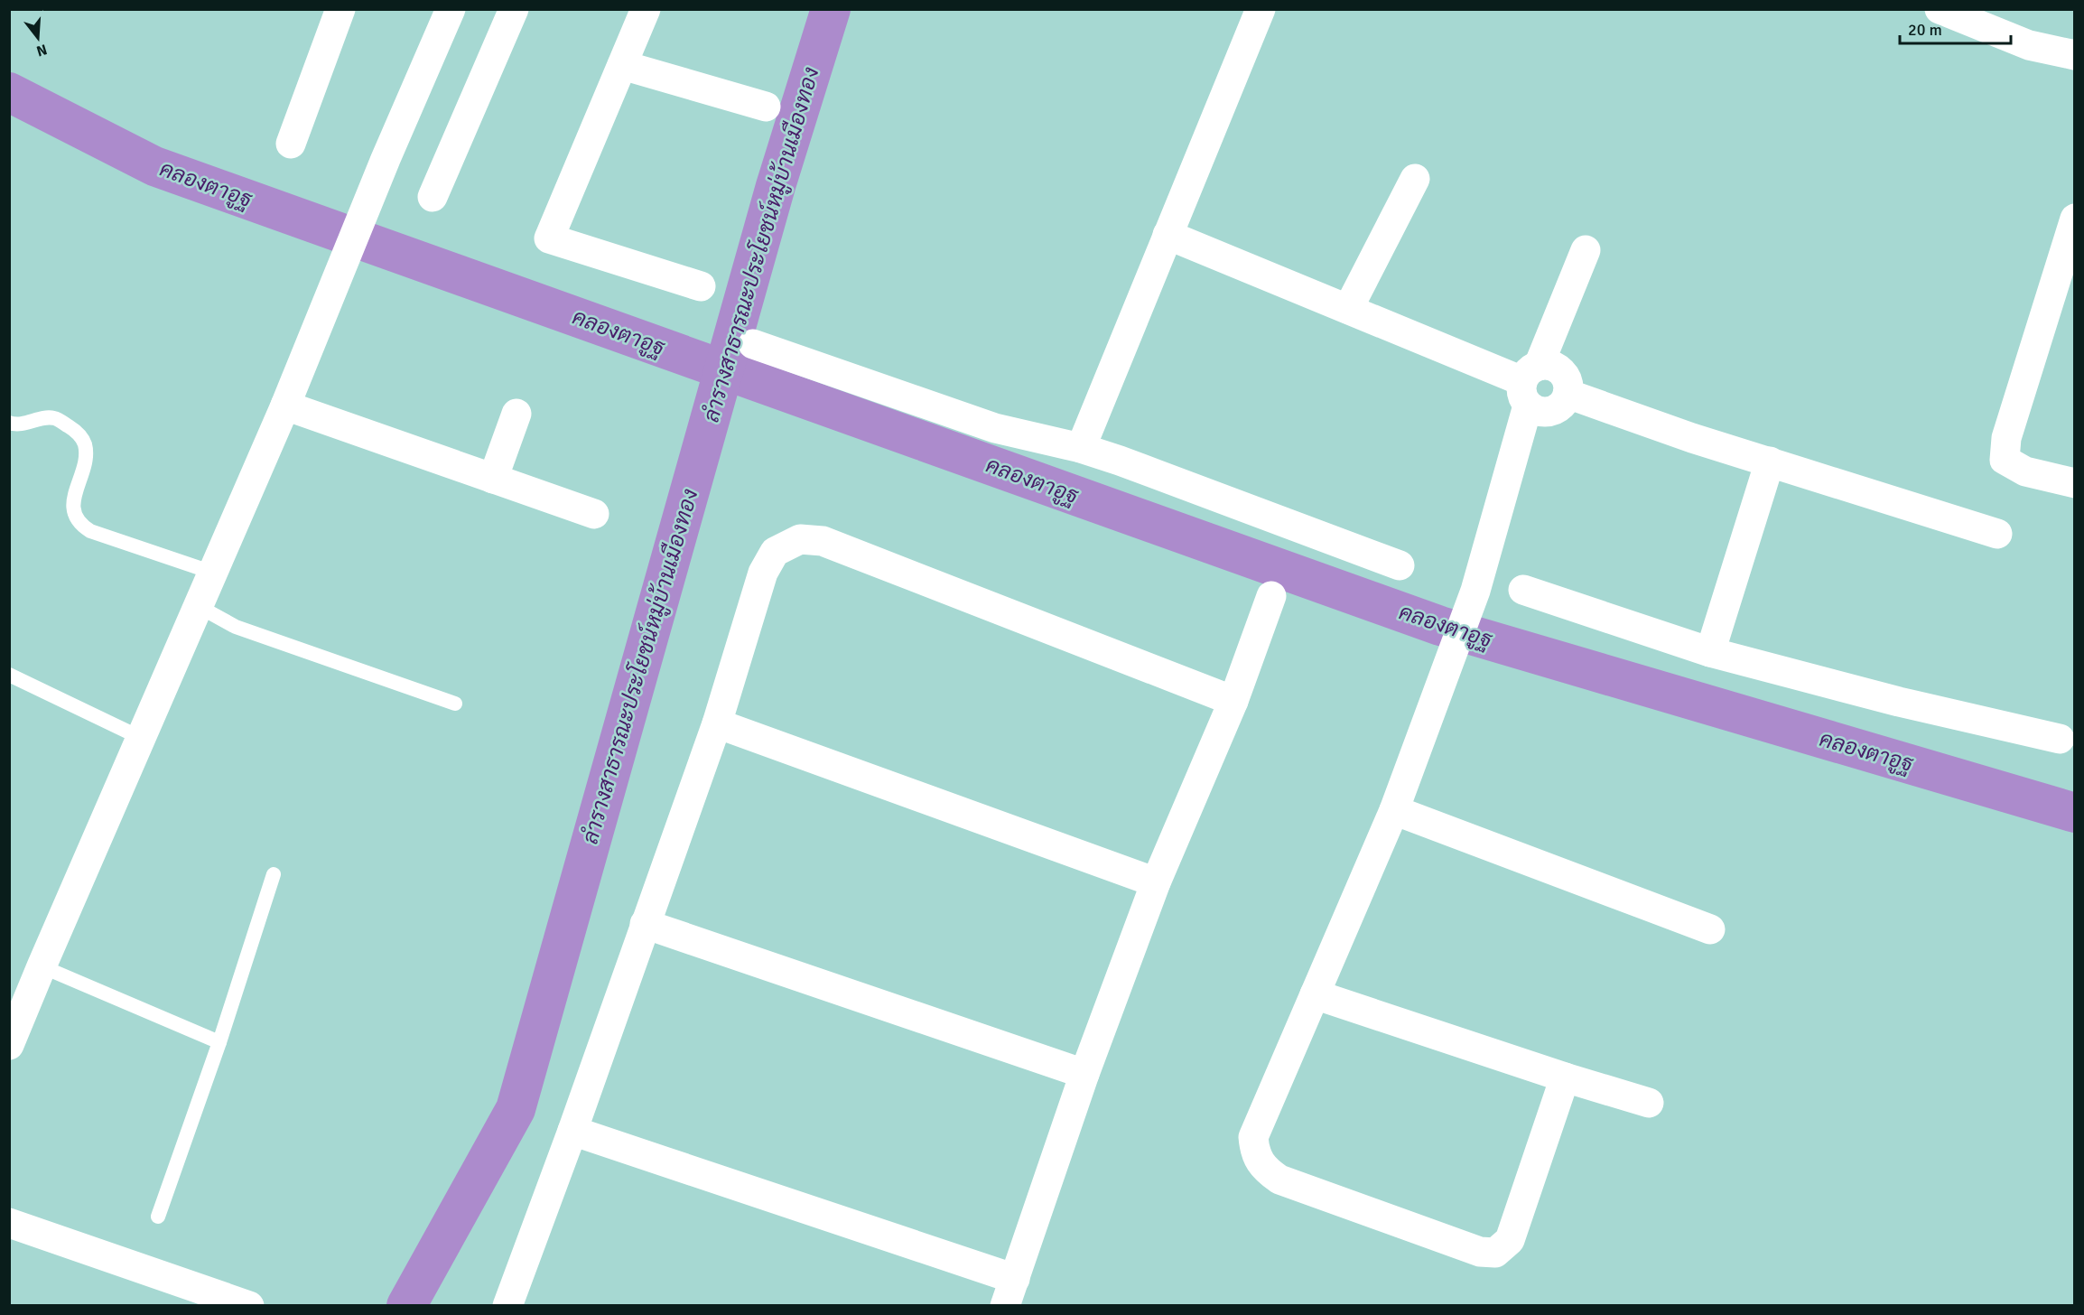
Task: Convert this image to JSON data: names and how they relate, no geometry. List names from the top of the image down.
{
  "water": ["คลองตาอูฐ", "ลำรางสาธารณะประโยชน์หมู่บ้านเมืองทอง"],
  "scale_bar": "20 m",
  "north": "bottom"
}
